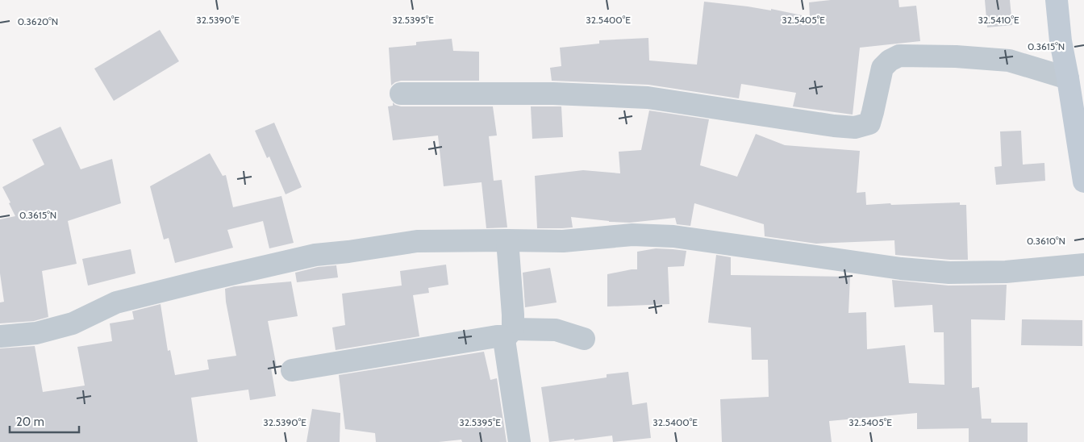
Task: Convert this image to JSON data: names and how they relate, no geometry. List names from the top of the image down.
{
  "scale_bar": "20 m",
  "coordinates": [
    "32.5390°E",
    "32.5395°E",
    "32.5400°E",
    "32.5405°E",
    "32.5410°E",
    "0.3620°N",
    "0.3615°N",
    "0.3610°N"
  ]
}
